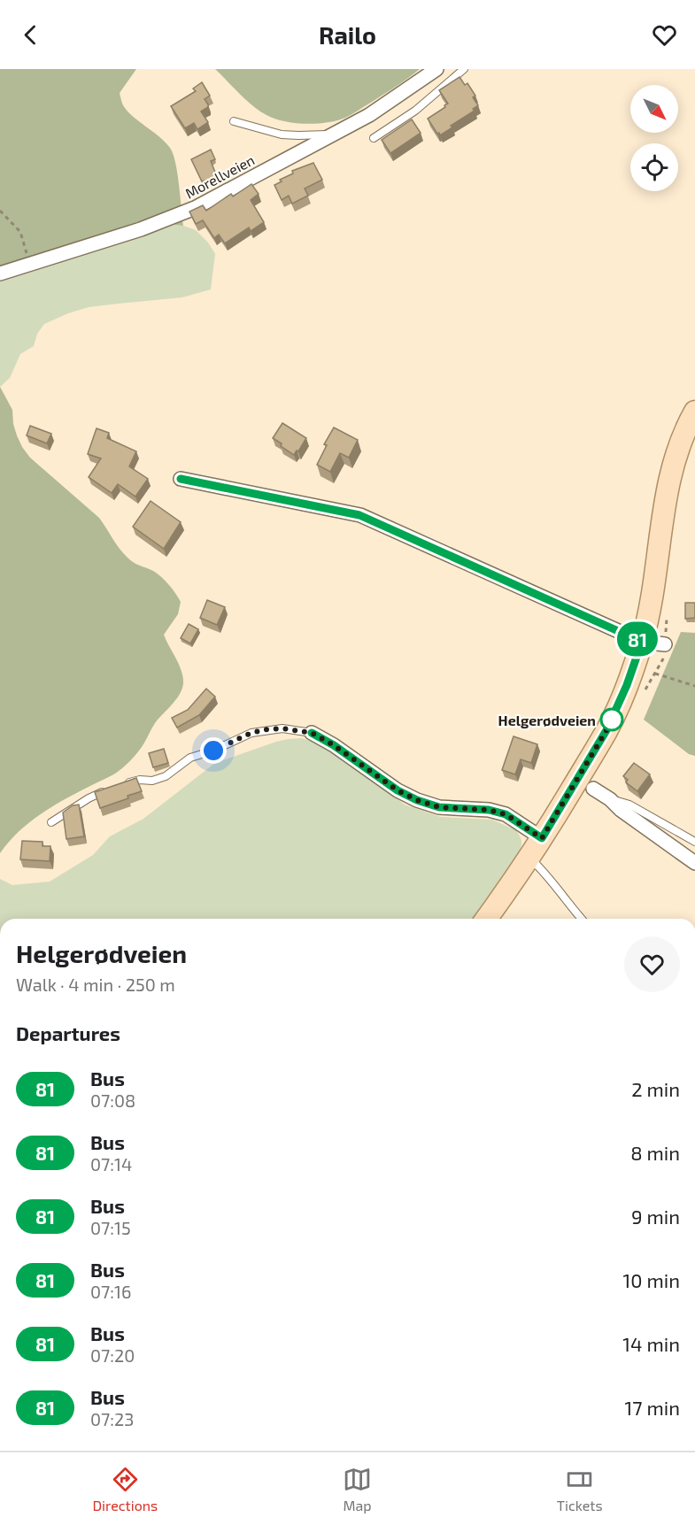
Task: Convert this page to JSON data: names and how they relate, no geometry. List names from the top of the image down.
{
  "streets": {
    "street": ["Morellveien"]
  },
  "places": ["Helgerødveien"],
  "lines": ["bus line 81"],
  "north": "bottom right",
  "page": {
    "header": "Railo",
    "on_map": "81",
    "heading": [
      ["Helgerødveien", "Walk · 4 min · 250 m"],
      "Departures"
    ],
    "list": [
      {
        "mark": "81",
        "name": "Bus",
        "note": "07:08",
        "value": "2 min"
      },
      {
        "mark": "81",
        "name": "Bus",
        "note": "07:14",
        "value": "8 min"
      },
      {
        "mark": "81",
        "name": "Bus",
        "note": "07:15",
        "value": "9 min"
      },
      {
        "mark": "81",
        "name": "Bus",
        "note": "07:16",
        "value": "10 min"
      },
      {
        "mark": "81",
        "name": "Bus",
        "note": "07:20",
        "value": "14 min"
      },
      {
        "mark": "81",
        "name": "Bus",
        "note": "07:23",
        "value": "17 min"
      }
    ],
    "tabs": ["Directions", "Map", "Tickets"]
  }
}
